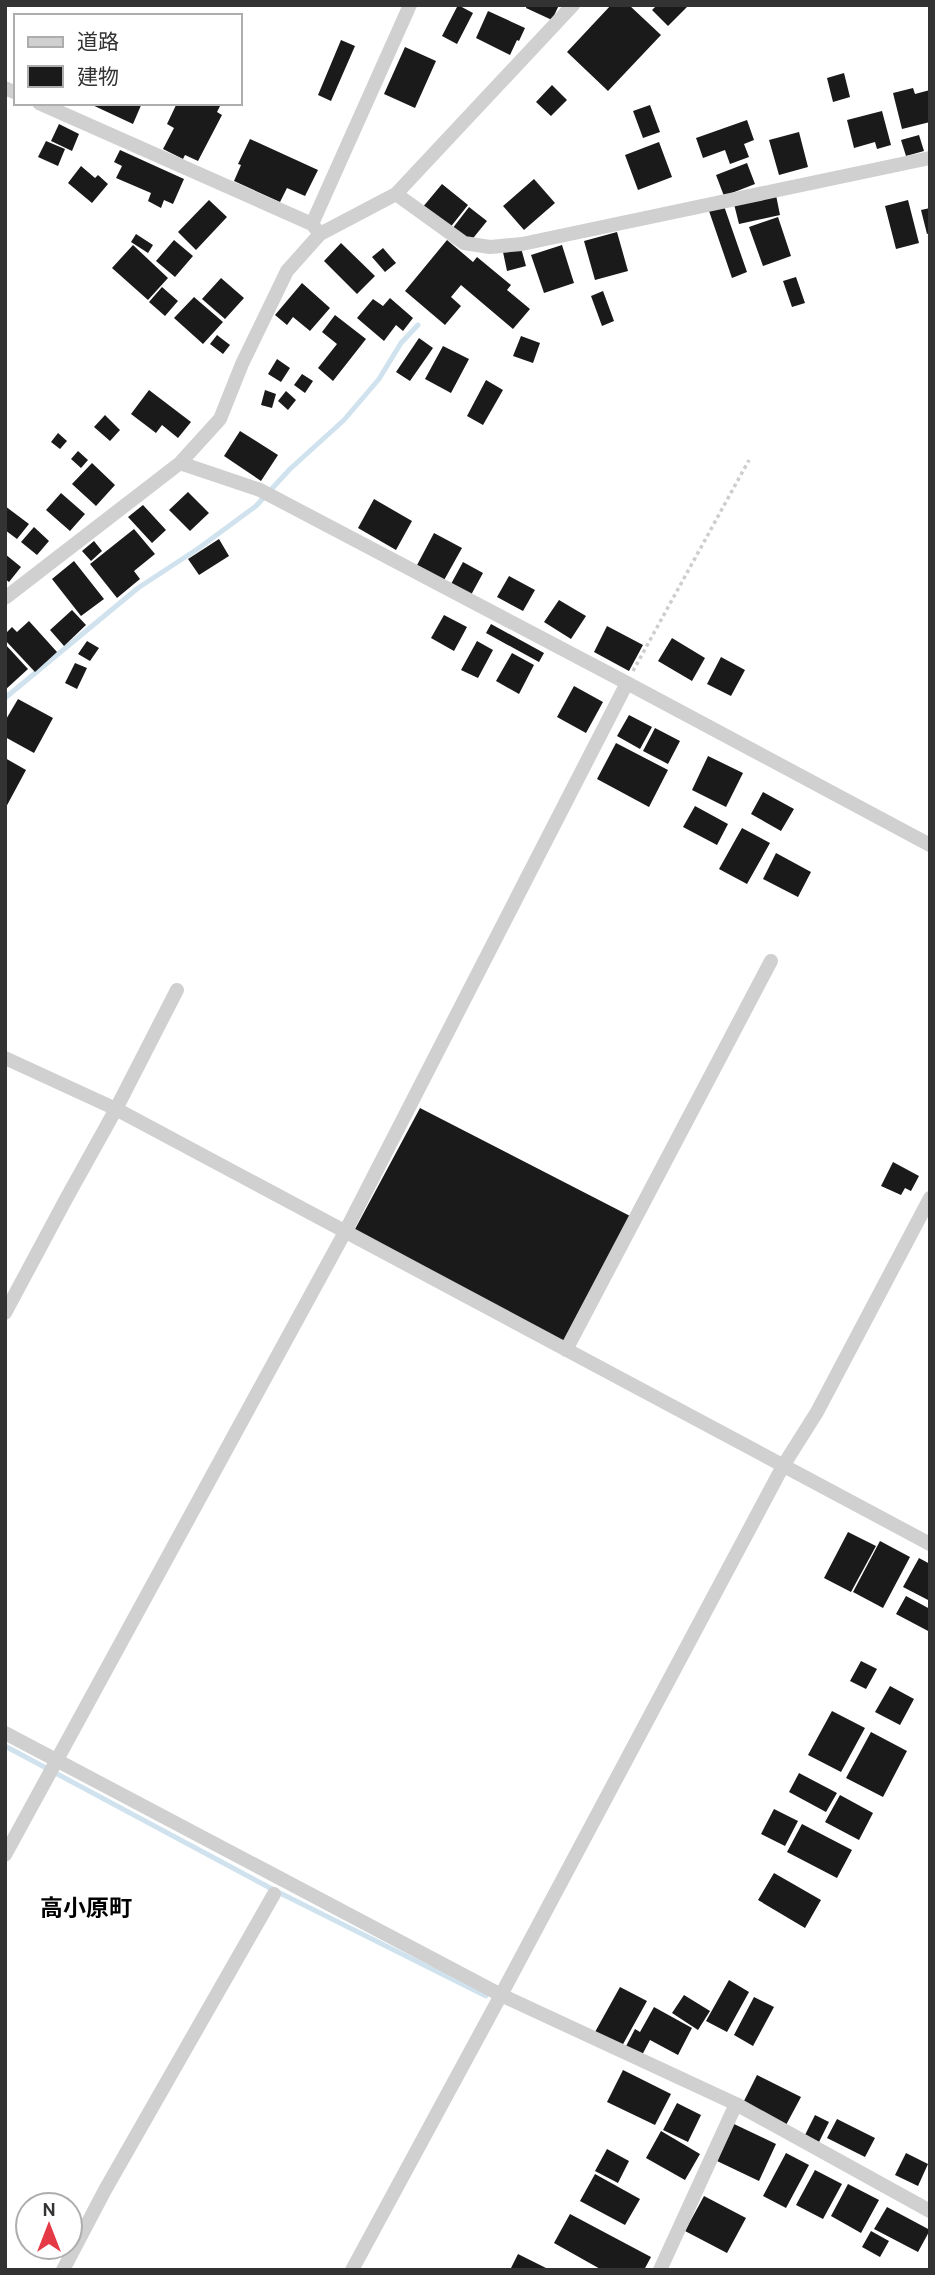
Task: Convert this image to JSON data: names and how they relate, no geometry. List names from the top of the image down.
{
  "districts": ["高小原町"],
  "legend": ["道路", "建物"],
  "north": "top"
}
